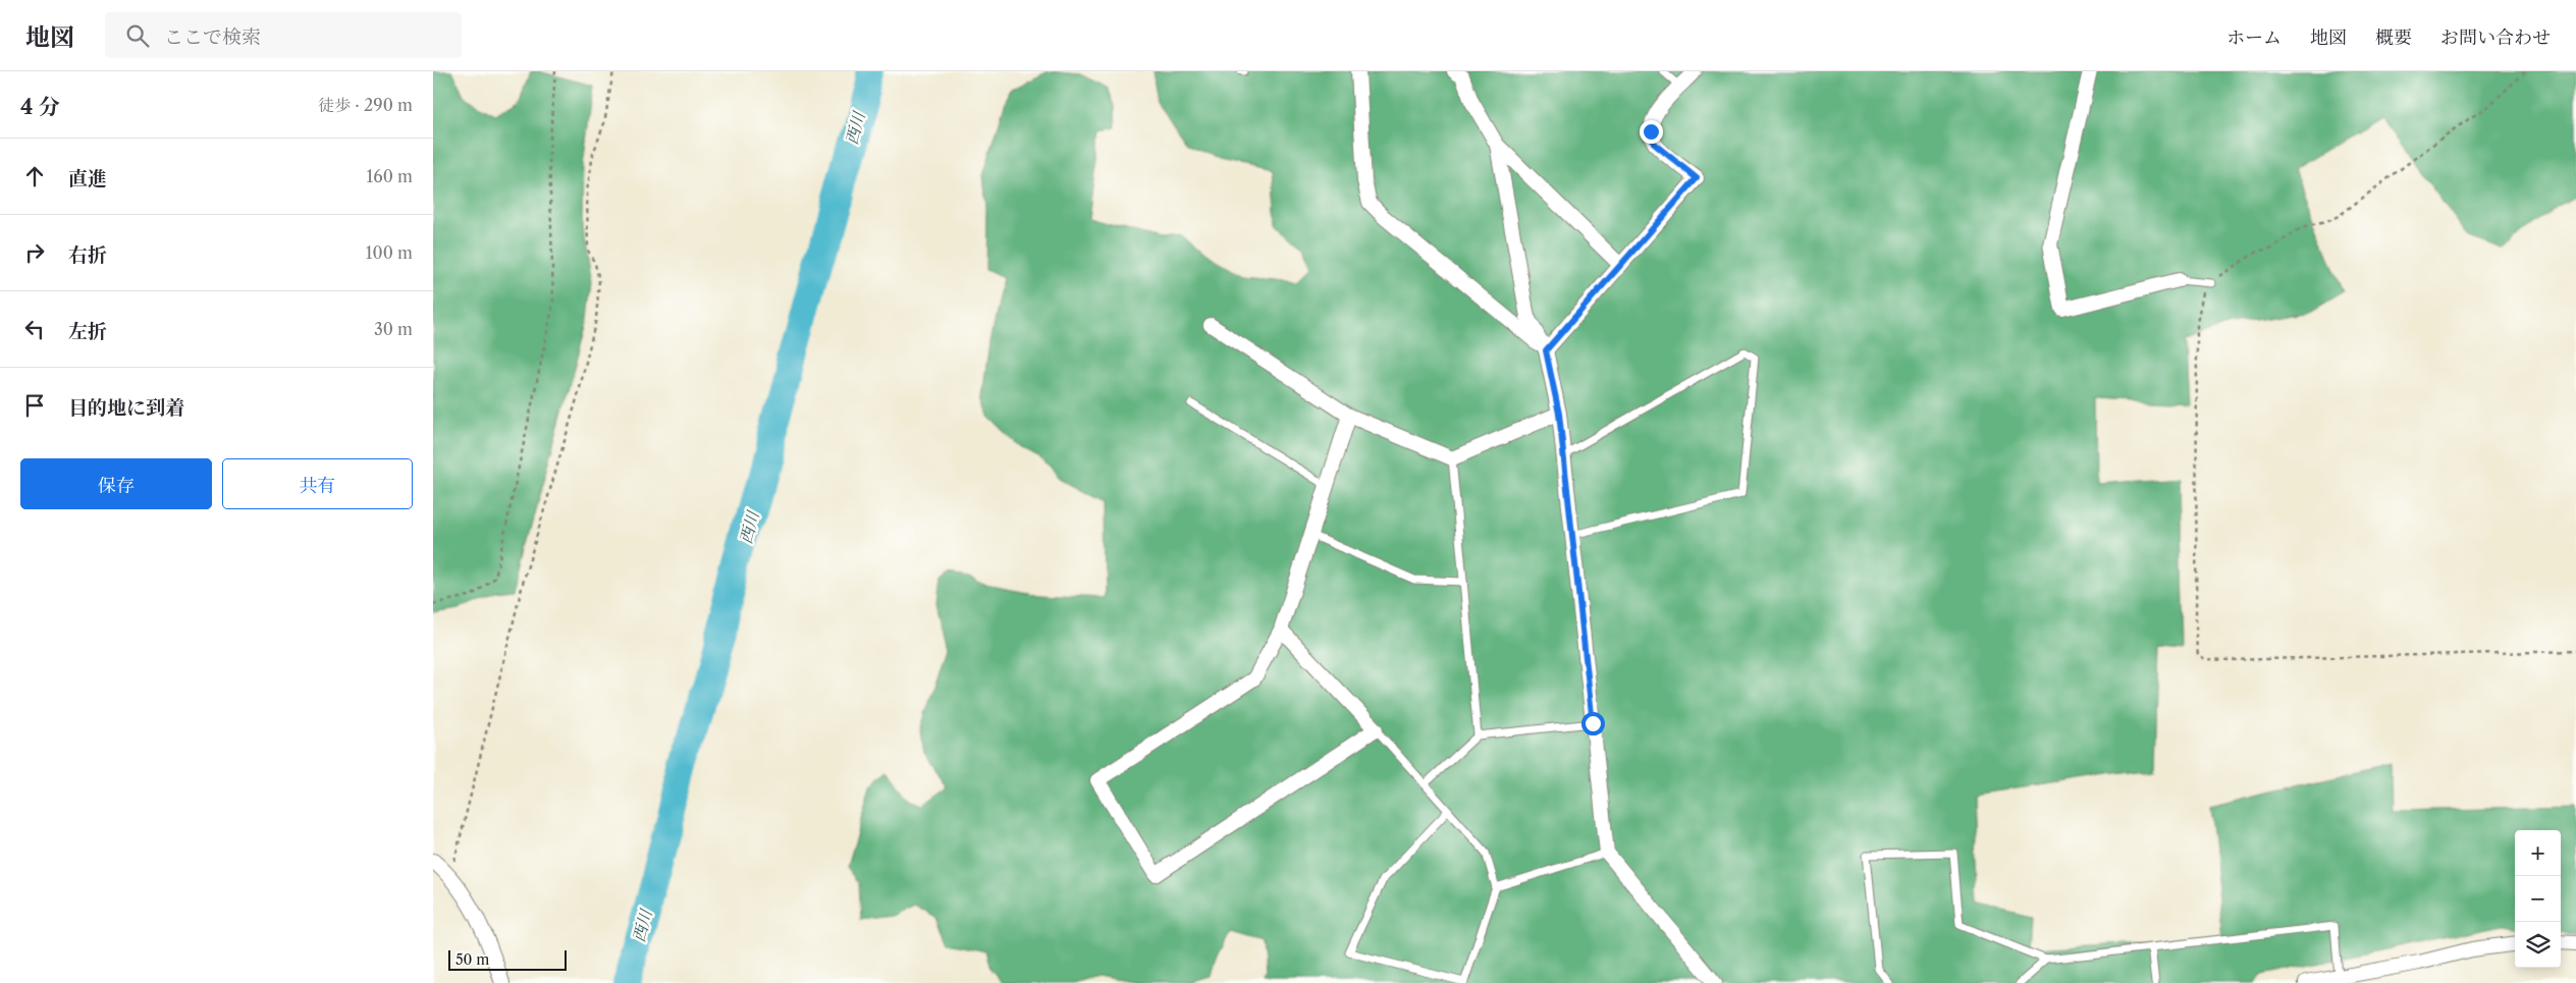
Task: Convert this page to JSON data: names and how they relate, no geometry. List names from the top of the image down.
{
  "water": ["西川"],
  "scale_bar": "50 m",
  "page": {
    "header": "地図",
    "search": "ここで検索",
    "nav": [
      "ホーム",
      "地図",
      "概要",
      "お問い合わせ"
    ],
    "heading": ["4 分", "徒歩 · 290 m"],
    "list": [
      ["直進", "160 m"],
      ["右折", "100 m"],
      ["左折", "30 m"],
      "目的地に到着"
    ],
    "buttons": ["保存", "共有"],
    "map_buttons": ["+", "−"],
    "scale": "50 m"
  }
}
